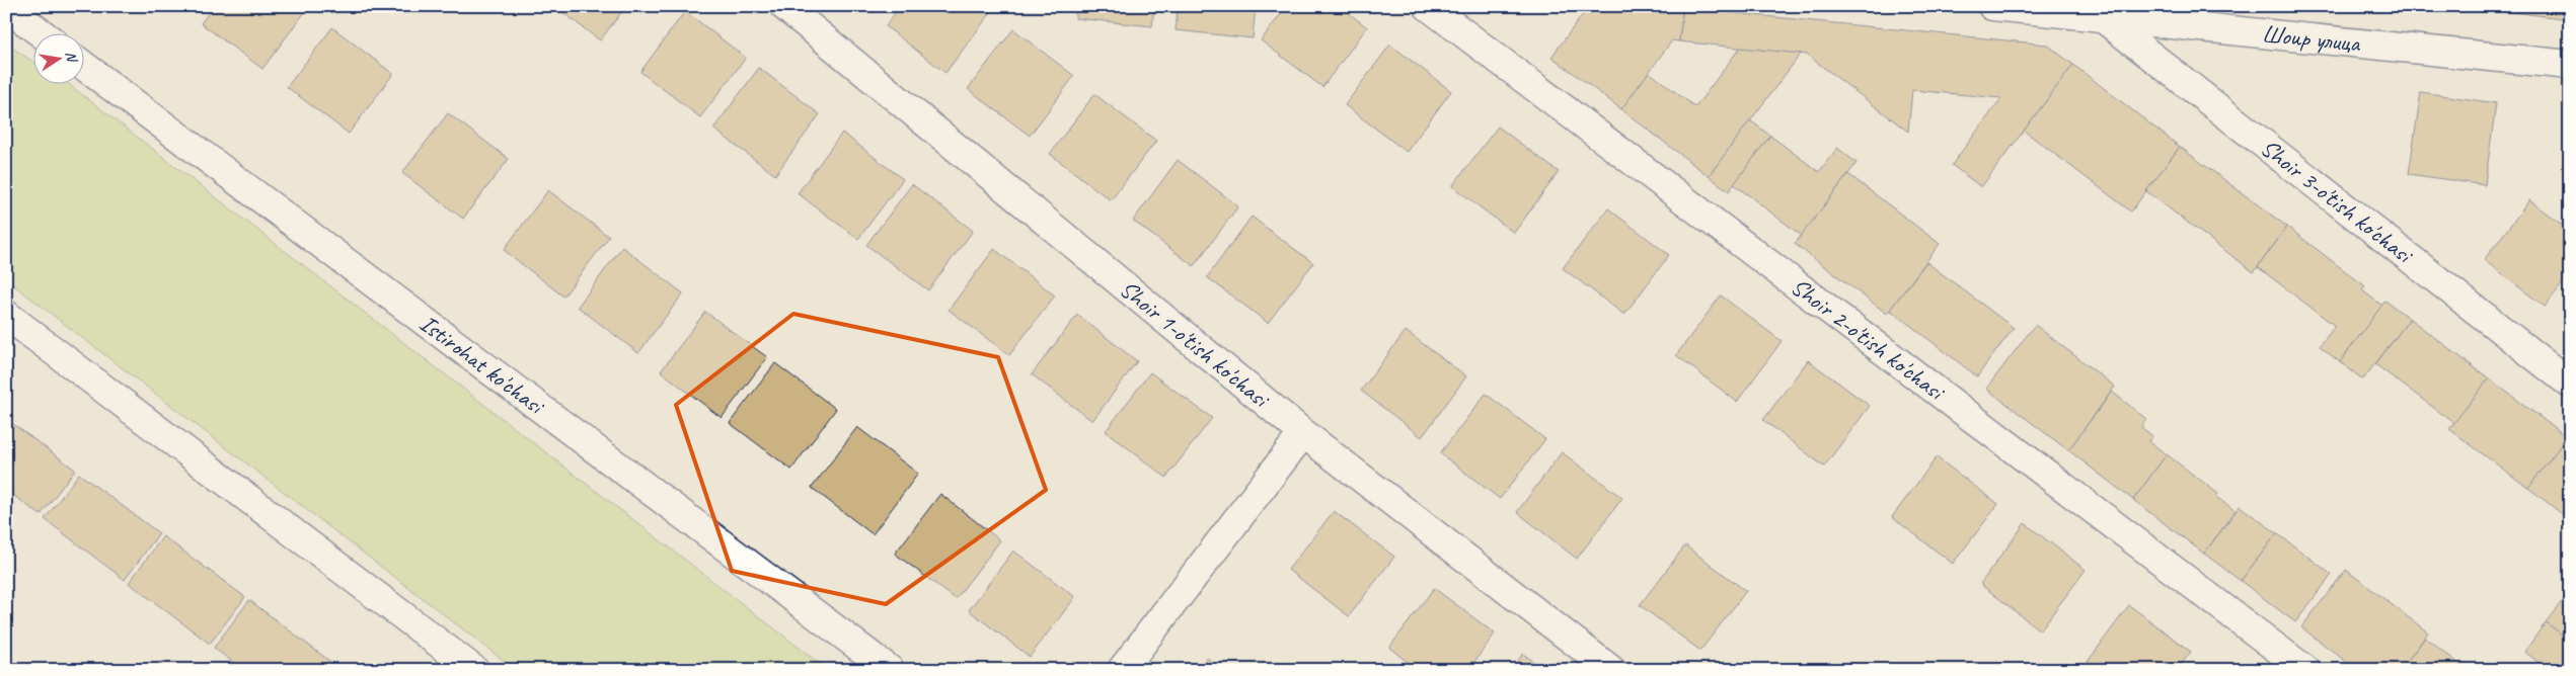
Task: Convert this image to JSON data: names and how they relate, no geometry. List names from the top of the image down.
{
  "streets": {
    "street": [
      "Шоир улица",
      "Shoir 3-o'tish ko'chasi",
      "Shoir 2-o'tish ko'chasi",
      "Shoir 1-o'tish ko'chasi",
      "Istirohat ko'chasi"
    ]
  },
  "crossings": [
    ["Шоир улица", "Shoir 3-o'tish ko'chasi"]
  ],
  "north": "right"
}
